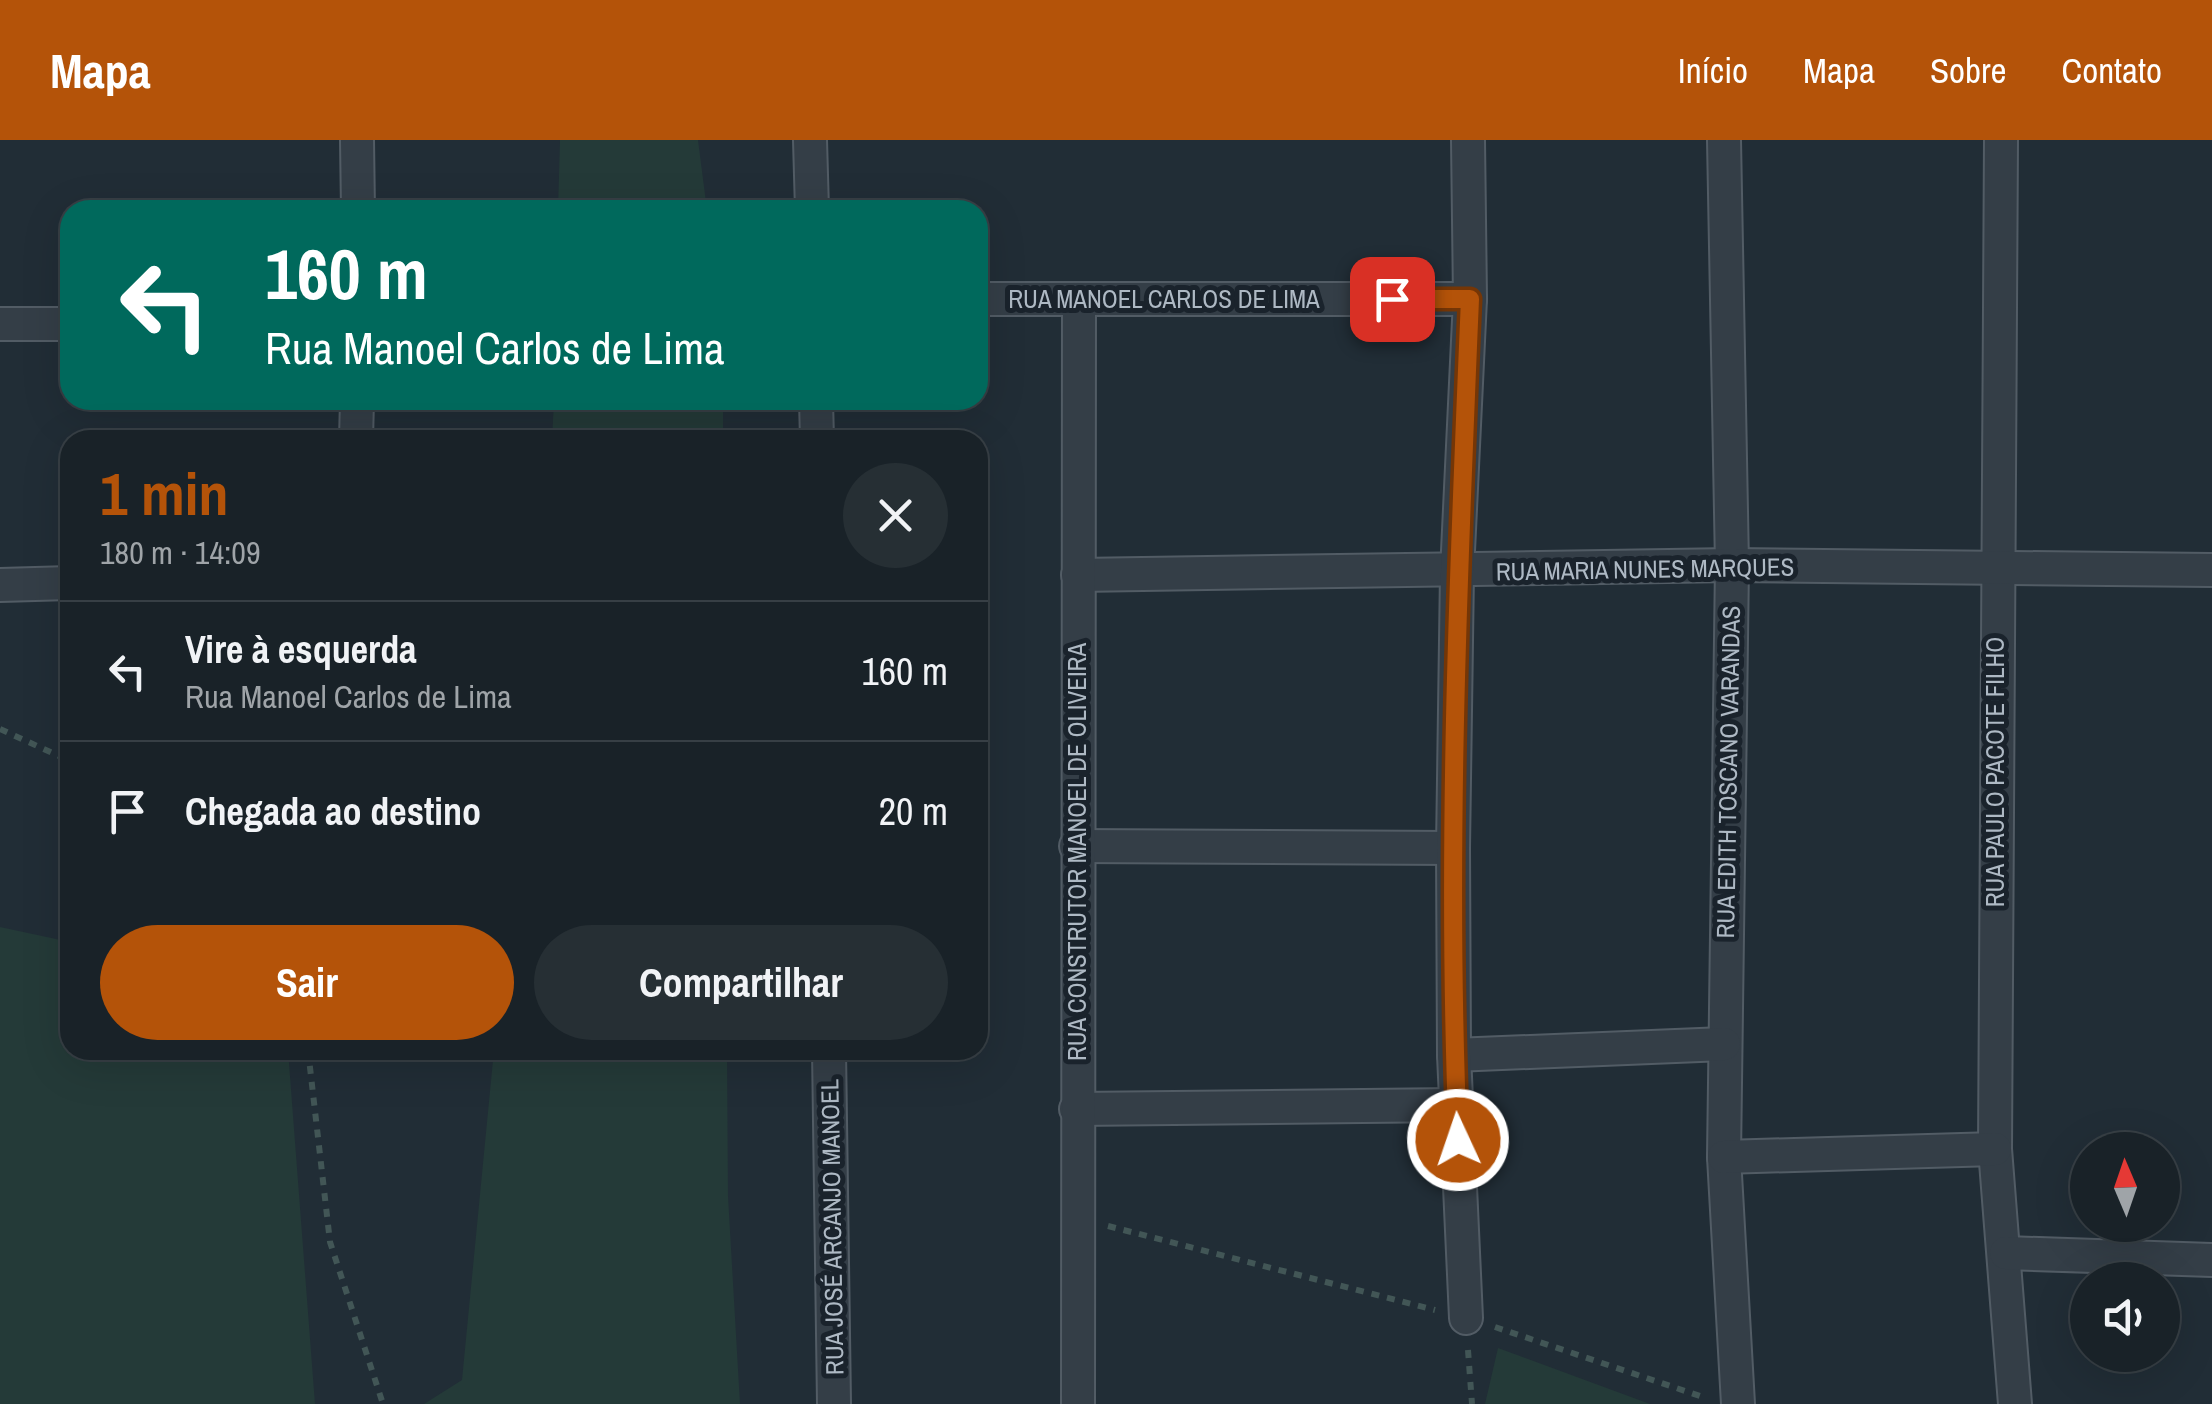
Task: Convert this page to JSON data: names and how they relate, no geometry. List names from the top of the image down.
{
  "streets": {
    "street": [
      "RUA MANOEL CARLOS DE LIMA",
      "RUA MARIA NUNES MARQUES",
      "RUA EDITH TOSCANO VARANDAS",
      "RUA PAULO PACOTE FILHO",
      "RUA CONSTRUTOR MANOEL DE OLIVEIRA",
      "RUA JOSÉ ARCANJO MANOEL"
    ]
  },
  "crossings": [
    ["RUA MANOEL CARLOS DE LIMA", "RUA CONSTRUTOR MANOEL DE OLIVEIRA"],
    ["RUA MARIA NUNES MARQUES", "RUA EDITH TOSCANO VARANDAS"],
    ["RUA MARIA NUNES MARQUES", "RUA PAULO PACOTE FILHO"],
    ["RUA MARIA NUNES MARQUES", "RUA CONSTRUTOR MANOEL DE OLIVEIRA"]
  ],
  "north": "top",
  "page": {
    "header": "Mapa",
    "nav": [
      "Início",
      "Mapa",
      "Sobre",
      "Contato"
    ],
    "turn": ["160 m", "Rua Manoel Carlos de Lima"],
    "heading": ["1 min", "180 m · 14:09"],
    "list": [
      {
        "name": "Vire à esquerda",
        "note": "Rua Manoel Carlos de Lima",
        "value": "160 m"
      },
      {
        "name": "Chegada ao destino",
        "value": "20 m"
      }
    ],
    "buttons": ["Sair", "Compartilhar"]
  }
}
